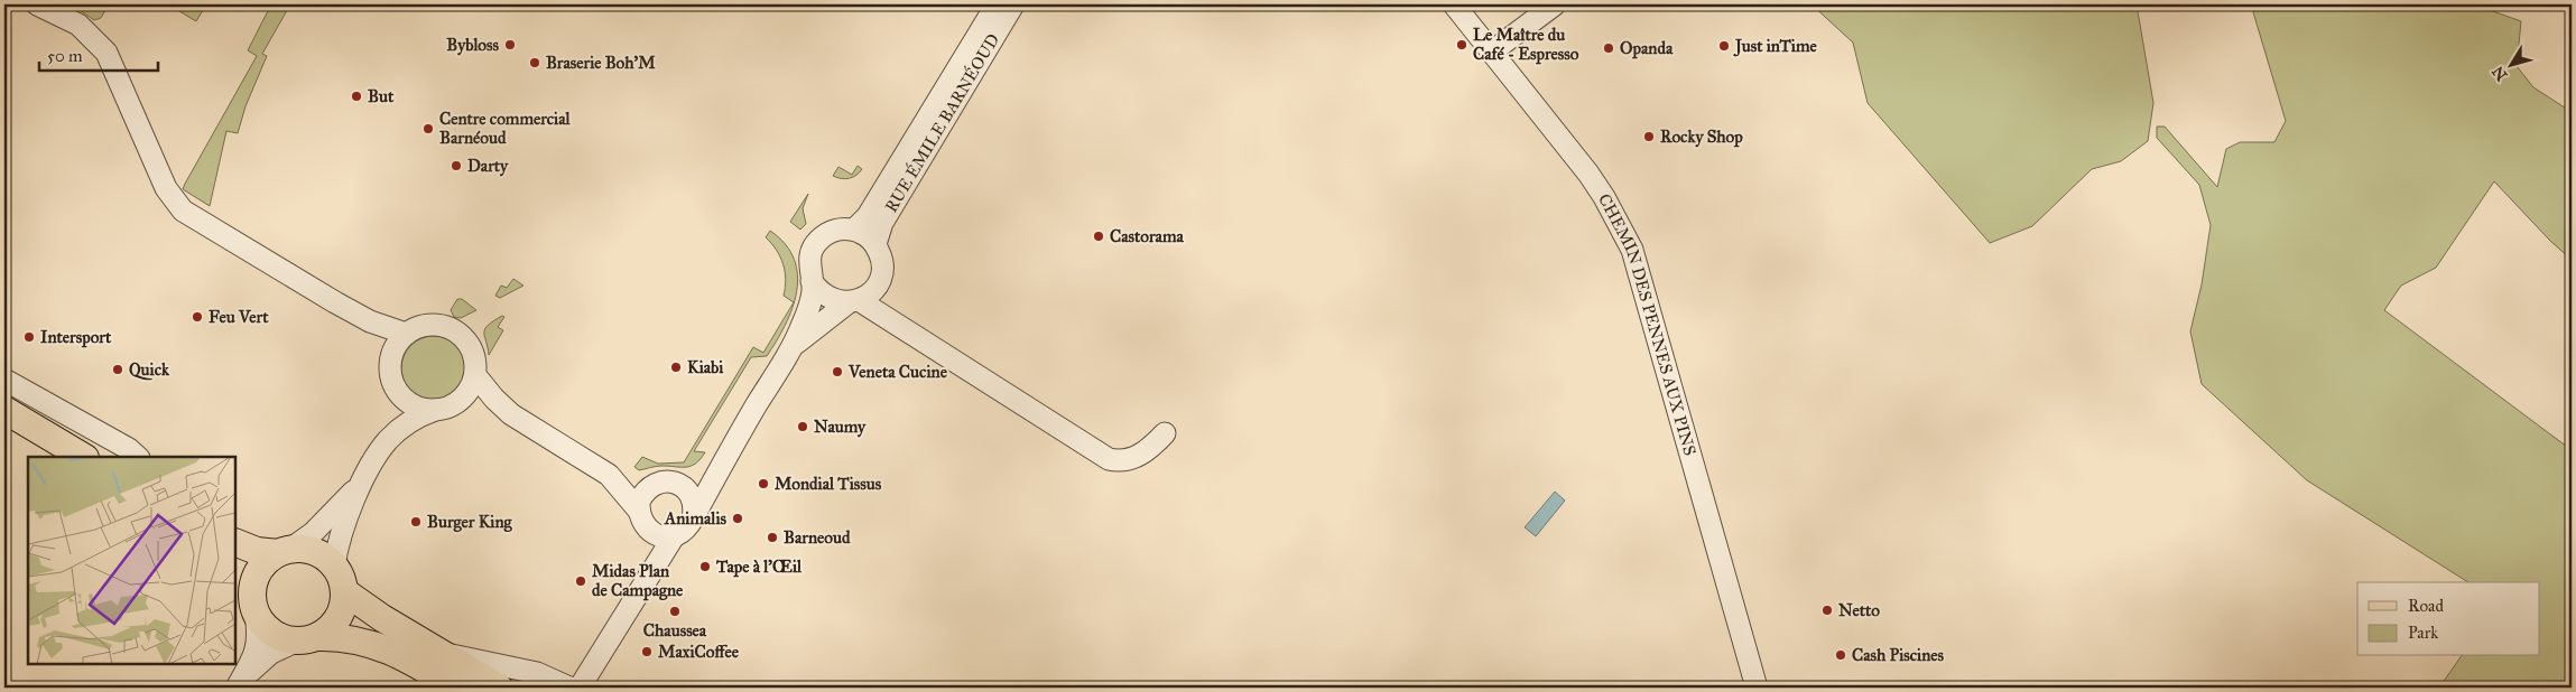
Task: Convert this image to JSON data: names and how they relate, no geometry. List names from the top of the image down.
{
  "streets": {
    "street": ["RUE ÉMILE BARNÉOUD", "CHEMIN DES PENNES AUX PINS"]
  },
  "places": [
    "Bybloss",
    "Le Maître du Café - Espresso",
    "Just inTime",
    "Opanda",
    "Braserie Boh'M",
    "But",
    "Centre commercial Barnéoud",
    "Rocky Shop",
    "Darty",
    "Castorama",
    "Feu Vert",
    "Intersport",
    "Kiabi",
    "Quick",
    "Veneta Cucine",
    "Naumy",
    "Mondial Tissus",
    "Animalis",
    "Burger King",
    "Barneoud",
    "Tape à l'Œil",
    "Midas Plan de Campagne",
    "Netto",
    "Chaussea",
    "MaxiCoffee",
    "Cash Piscines"
  ],
  "legend": ["Road", "Park"],
  "scale_bar": "50 m",
  "north": "bottom left"
}
